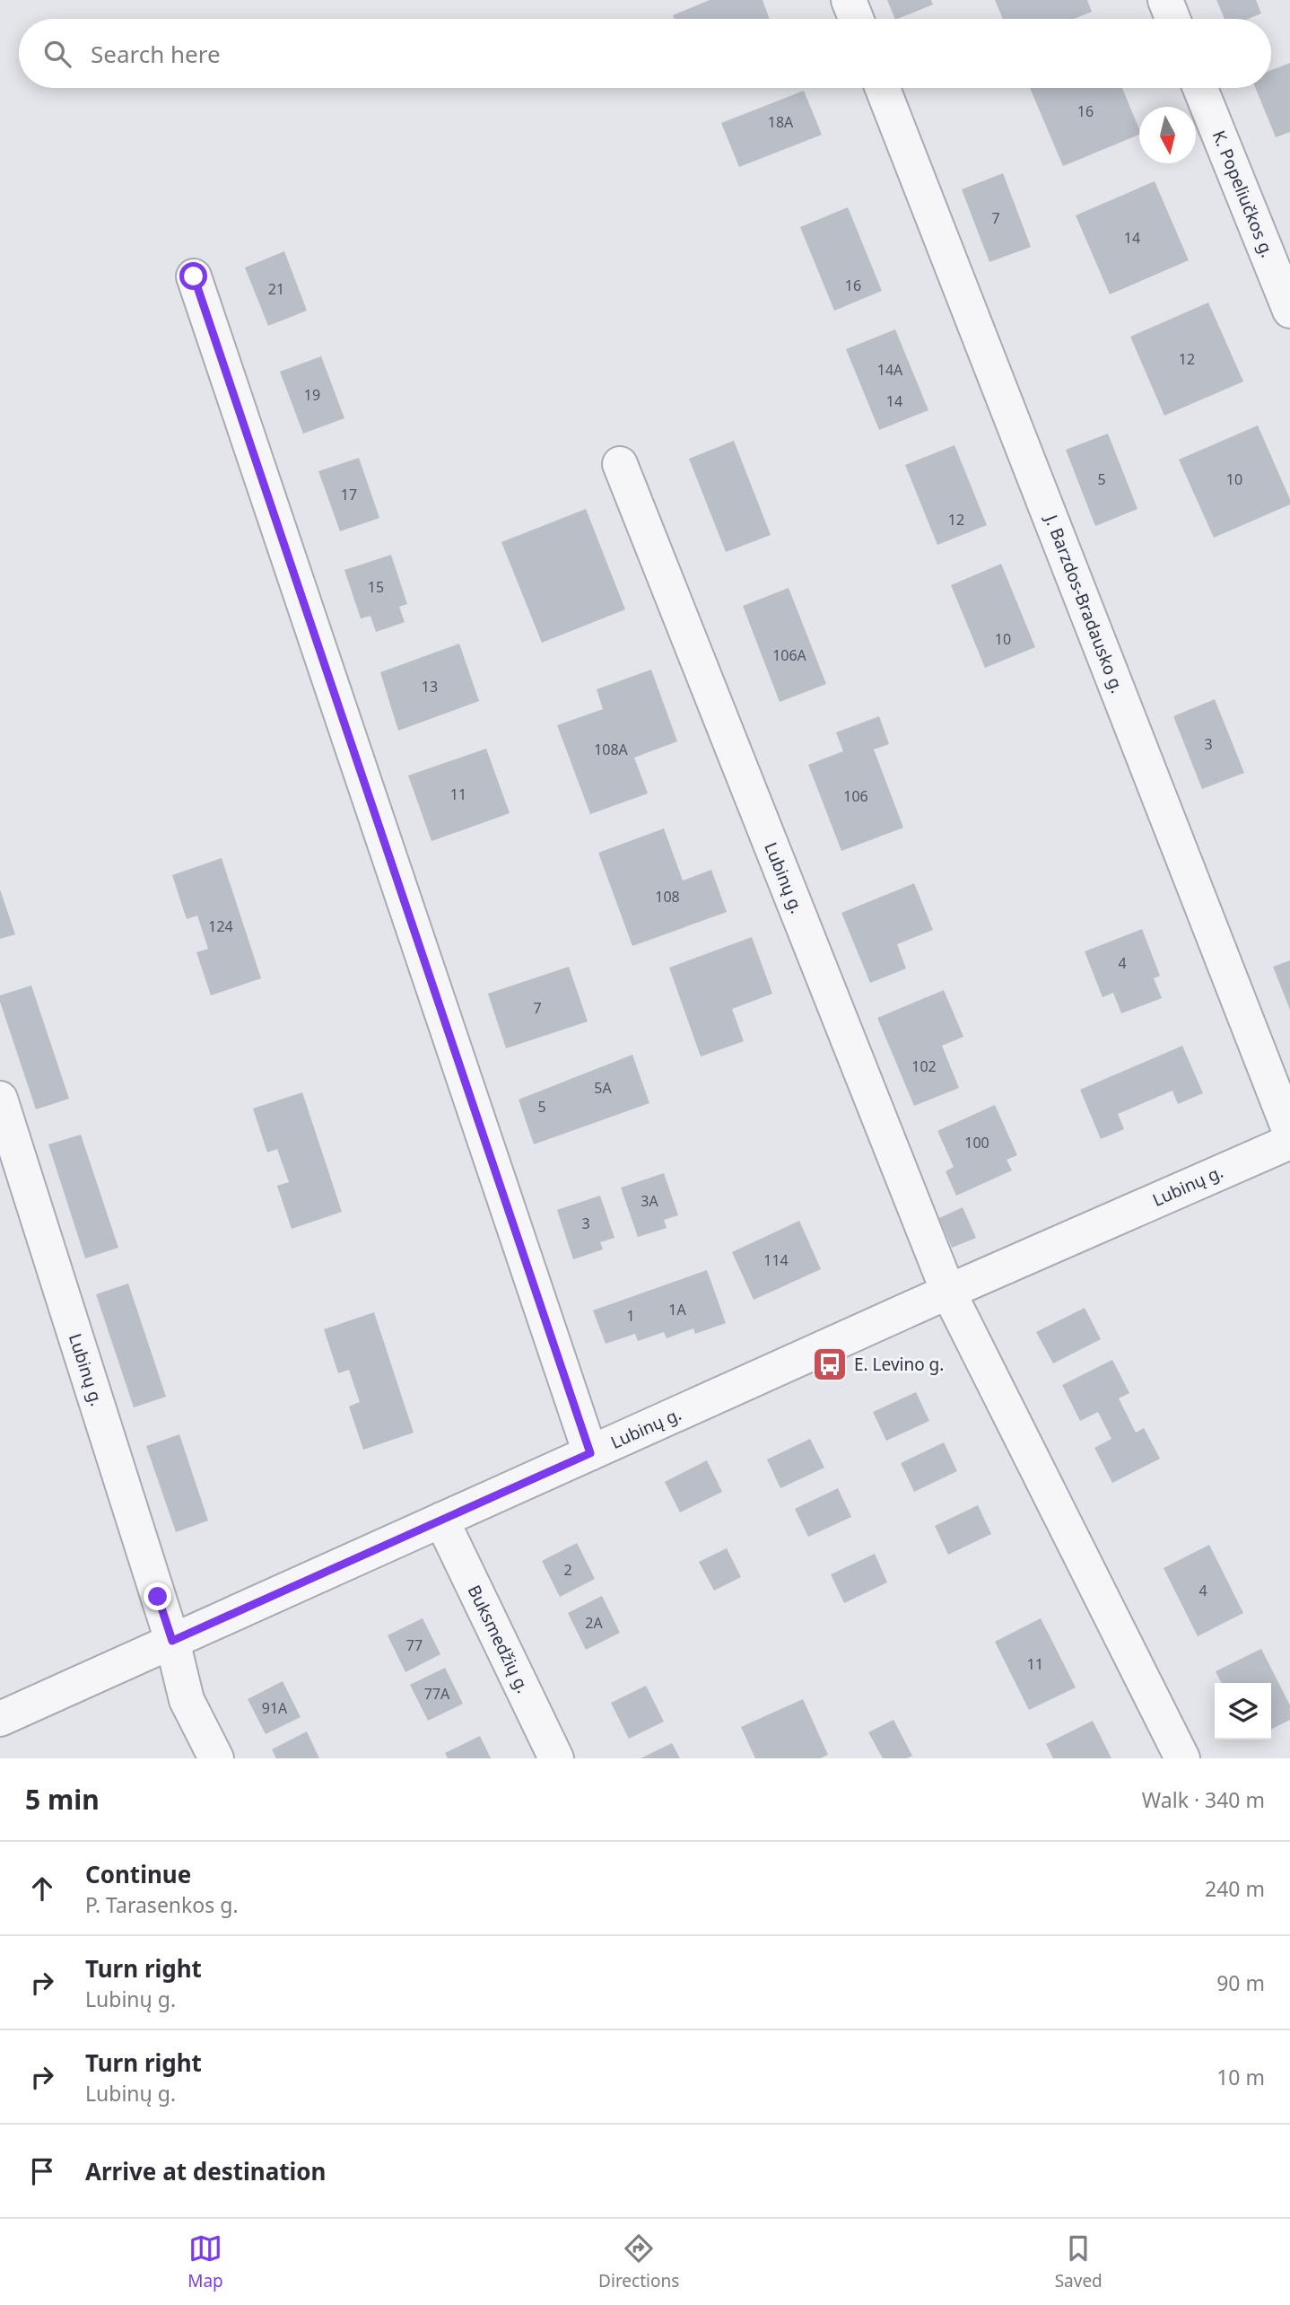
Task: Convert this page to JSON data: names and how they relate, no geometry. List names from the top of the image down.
{
  "streets": {
    "street": [
      "K. Popeliučkos g.",
      "J. Barzdos-Bradausko g.",
      "Lubinų g.",
      "Buksmedžių g."
    ]
  },
  "crossings": [
    ["Lubinų g.", "Buksmedžių g."]
  ],
  "places": {
    "bus stop": ["E. Levino g."]
  },
  "house_numbers": [
    "16",
    "18A",
    "7",
    "14",
    "16",
    "21",
    "12",
    "14A",
    "19",
    "14",
    "5",
    "10",
    "17",
    "12",
    "15",
    "10",
    "106A",
    "13",
    "3",
    "108A",
    "11",
    "106",
    "108",
    "124",
    "4",
    "7",
    "102",
    "5A",
    "5",
    "100",
    "3A",
    "3",
    "114",
    "1A",
    "1",
    "2",
    "4",
    "2A",
    "77",
    "11",
    "77A",
    "91A"
  ],
  "north": "bottom",
  "page": {
    "search": "Search here",
    "heading": ["5 min", "Walk · 340 m"],
    "list": [
      ["Continue", "P. Tarasenkos g.", "240 m"],
      ["Turn right", "Lubinų g.", "90 m"],
      ["Turn right", "Lubinų g.", "10 m"],
      "Arrive at destination"
    ],
    "nav": ["Map", "Directions", "Saved"]
  }
}
